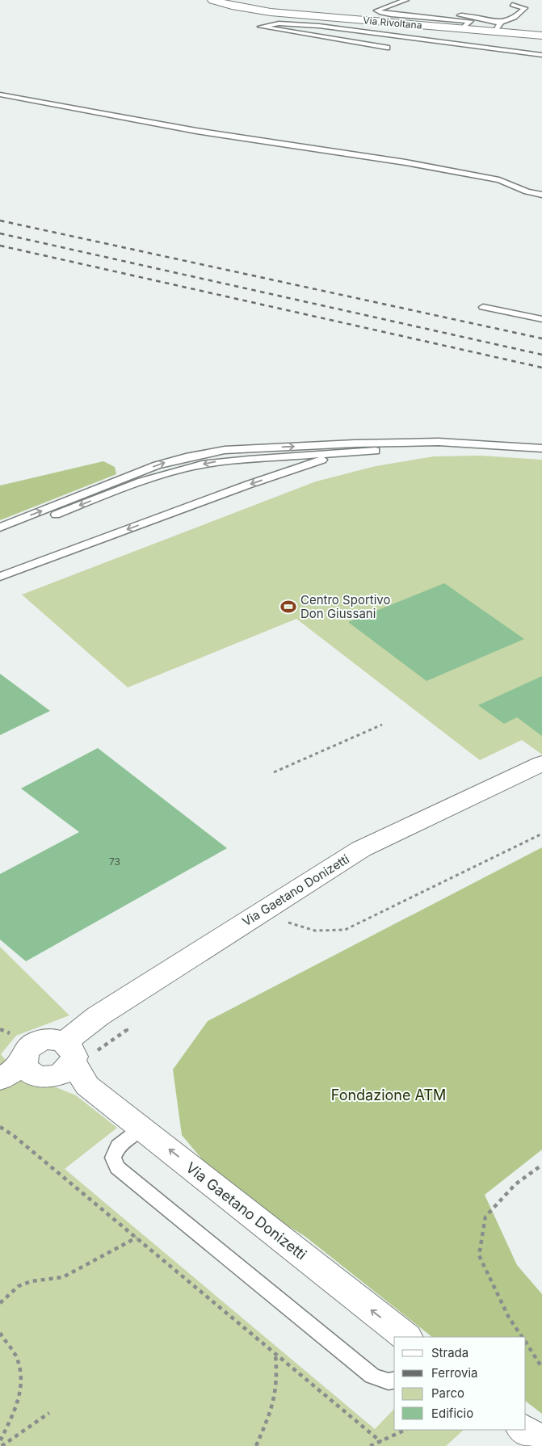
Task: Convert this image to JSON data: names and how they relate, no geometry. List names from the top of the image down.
{
  "streets": {
    "street": ["Via Rivoltana", "Via Gaetano Donizetti"]
  },
  "parks": ["Fondazione ATM"],
  "places": {
    "sports": ["Centro Sportivo Don Giussani"]
  },
  "house_numbers": ["73"],
  "legend": [
    "Strada",
    "Ferrovia",
    "Parco",
    "Edificio"
  ]
}
